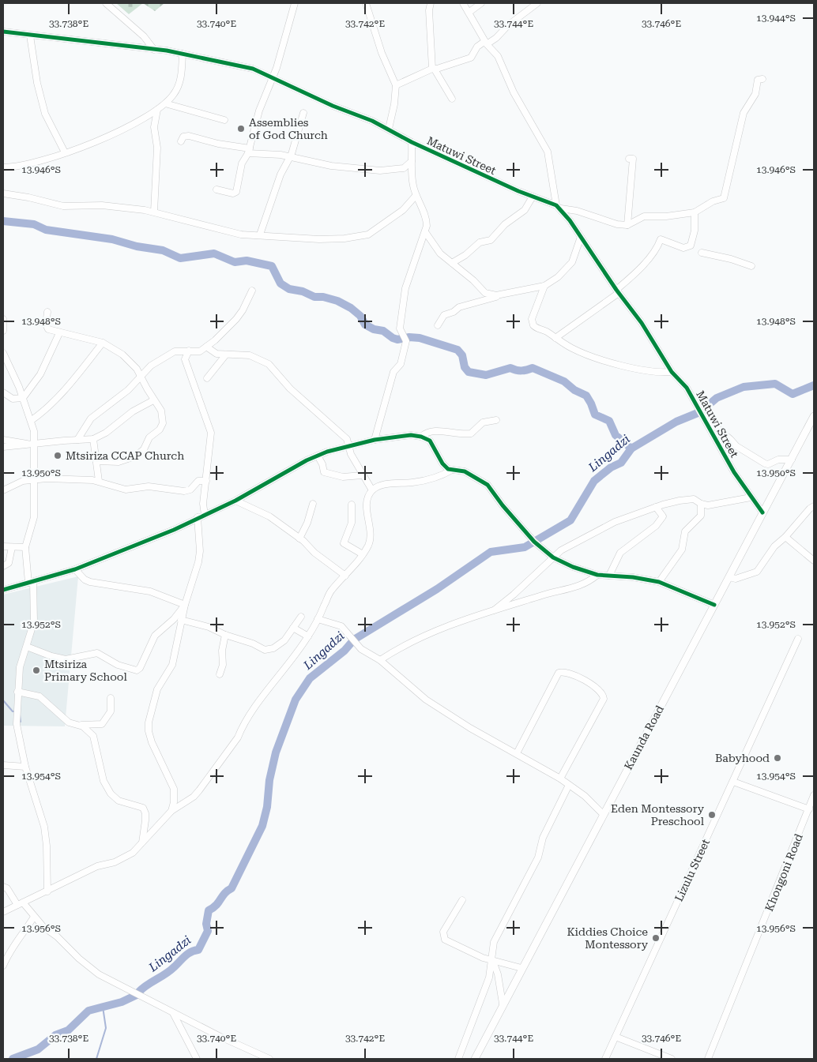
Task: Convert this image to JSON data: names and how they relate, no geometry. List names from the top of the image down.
{
  "streets": {
    "main road": ["Kaunda Road"],
    "street": ["Matuwi Street", "Lizulu Street", "Khongoni Road"]
  },
  "crossings": [
    ["Matuwi Street", "Kaunda Road"]
  ],
  "water": ["Lingadzi"],
  "places": [
    "Assemblies of God Church",
    "Mtsiriza CCAP Church",
    "Mtsiriza Primary School",
    "Babyhood",
    "Eden Montessory Preschool",
    "Kiddies Choice Montessory"
  ],
  "coordinates": [
    "13.944°S",
    "33.738°E",
    "33.740°E",
    "33.742°E",
    "33.744°E",
    "33.746°E",
    "13.946°S",
    "13.948°S",
    "13.950°S",
    "13.952°S",
    "13.954°S",
    "13.956°S"
  ]
}
